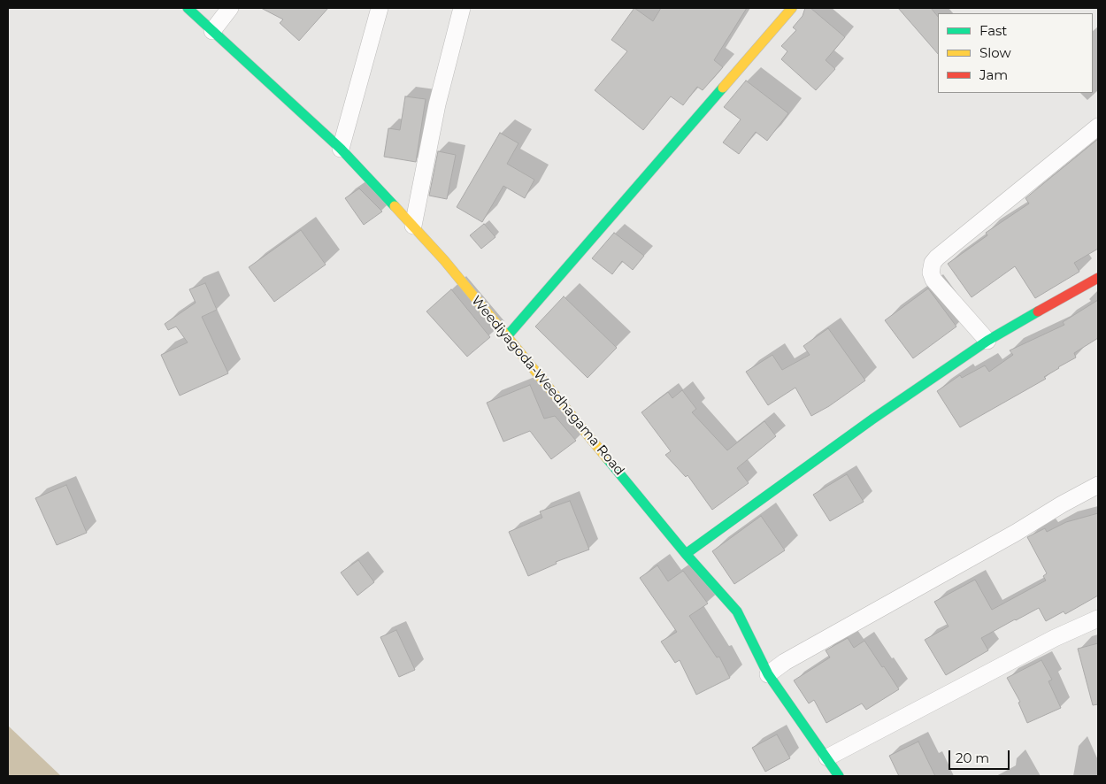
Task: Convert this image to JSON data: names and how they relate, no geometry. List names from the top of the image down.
{
  "streets": {
    "street": ["Weediyagoda-Weedhagama Road"]
  },
  "legend": ["Fast", "Slow", "Jam"],
  "scale_bar": "20 m"
}
